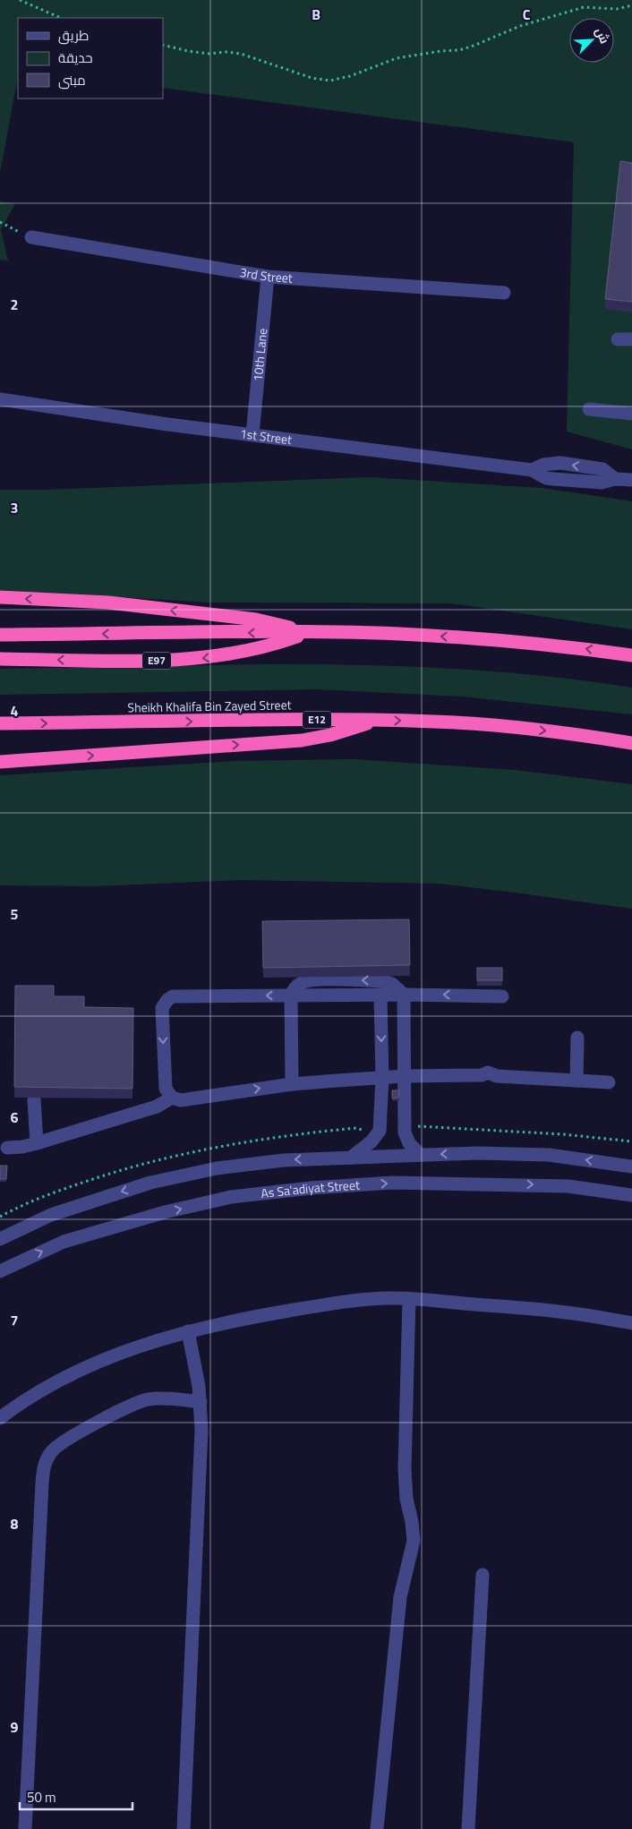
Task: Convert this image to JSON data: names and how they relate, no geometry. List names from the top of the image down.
{
  "streets": {
    "highway": ["E97", "Sheikh Khalifa Bin Zayed Street", "E12"],
    "street": [
      "3rd Street",
      "10th Lane",
      "1st Street",
      "As Sa'adiyat Street"
    ]
  },
  "crossings": [
    ["3rd Street", "10th Lane"],
    ["10th Lane", "1st Street"]
  ],
  "legend": ["طريق", "حديقة", "مبنى"],
  "scale_bar": "50 m",
  "north": "top right",
  "grid": {
    "columns": ["B", "C"],
    "rows": [
      "2",
      "3",
      "4",
      "5",
      "6",
      "7",
      "8",
      "9"
    ]
  }
}
